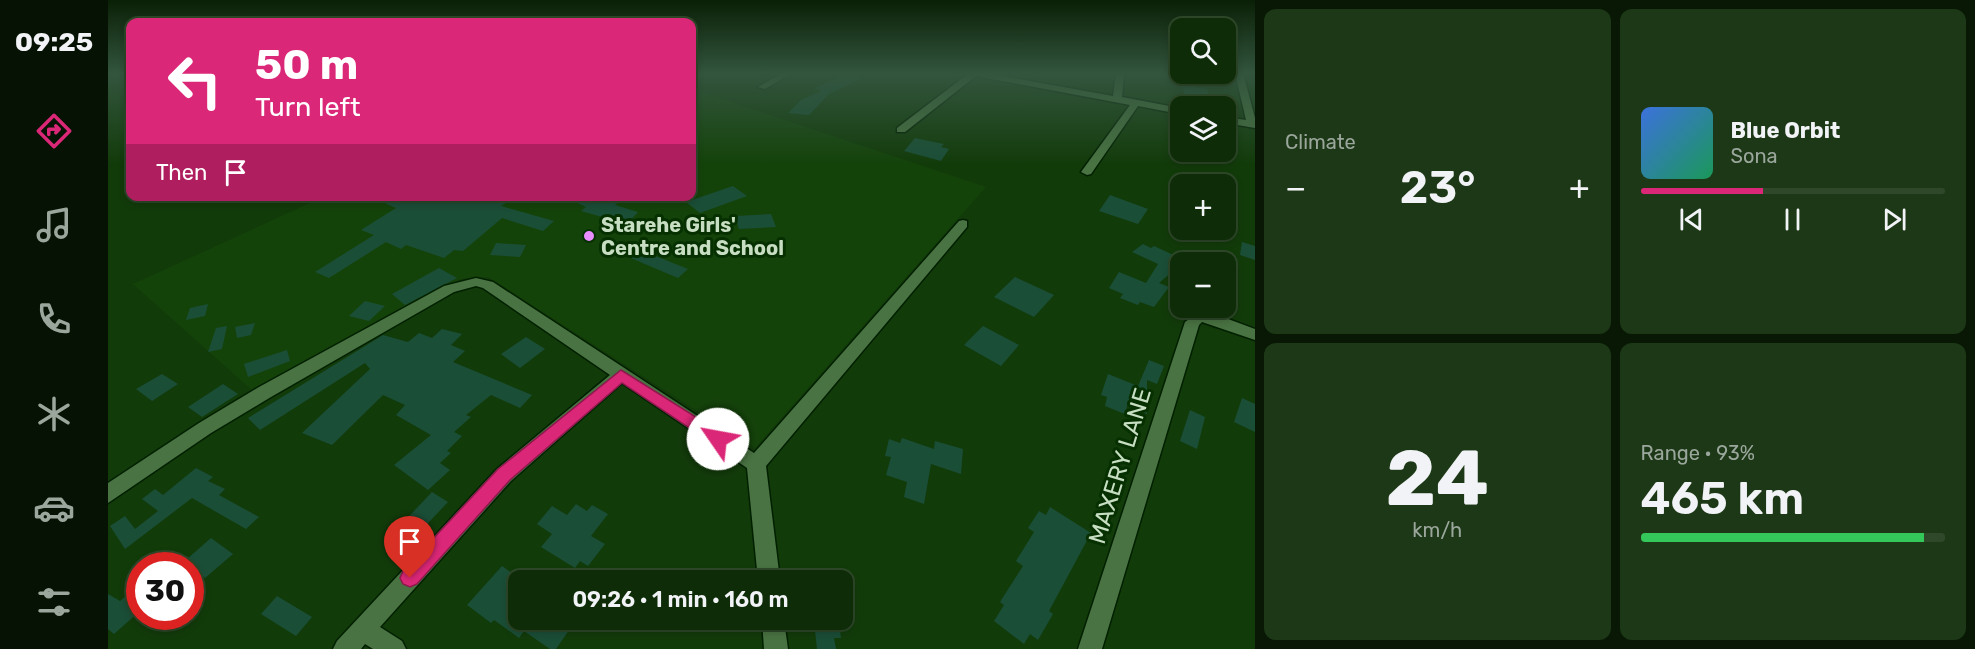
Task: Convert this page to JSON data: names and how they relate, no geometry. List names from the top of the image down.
{
  "streets": {
    "street": ["MAXERY LANE"]
  },
  "places": ["Starehe Girls' Centre and School"],
  "page": {
    "tabs": "09:25",
    "tile": [
      "Climate",
      ["24", "km/h"],
      ["Range · 93%", "465 km"]
    ],
    "map_buttons": ["+", "−"],
    "turn": ["50 m", "Turn left"],
    "song": ["Blue Orbit", "Sona"],
    "then": "Then",
    "heat": ["−", "23°", "+"],
    "limit": "30",
    "trip": "09:26 · 1 min · 160 m"
  }
}
